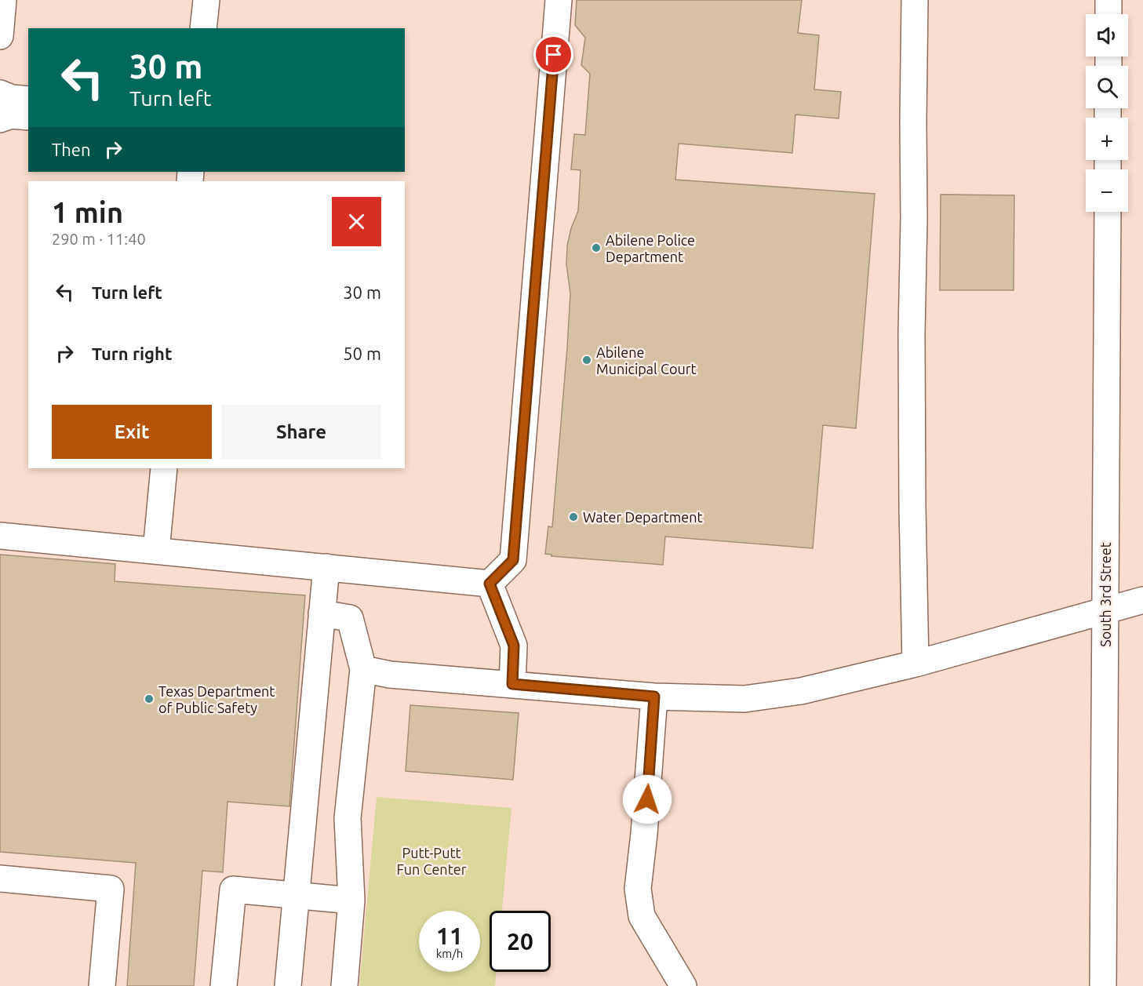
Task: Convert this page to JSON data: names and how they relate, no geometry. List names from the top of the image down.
{
  "streets": {
    "street": ["South 3rd Street"]
  },
  "parks": ["Putt-Putt Fun Center"],
  "places": [
    "Abilene Police Department",
    "Abilene Municipal Court",
    "Water Department",
    "Texas Department of Public Safety"
  ],
  "page": {
    "map_buttons": ["+", "−"],
    "turn": ["30 m", "Turn left"],
    "then": "Then",
    "heading": ["1 min", "290 m · 11:40"],
    "list": [
      {
        "name": "Turn left",
        "value": "30 m"
      },
      {
        "name": "Turn right",
        "value": "50 m"
      }
    ],
    "buttons": ["Exit", "Share"],
    "speed": "11 km/h",
    "limit": "20"
  }
}
